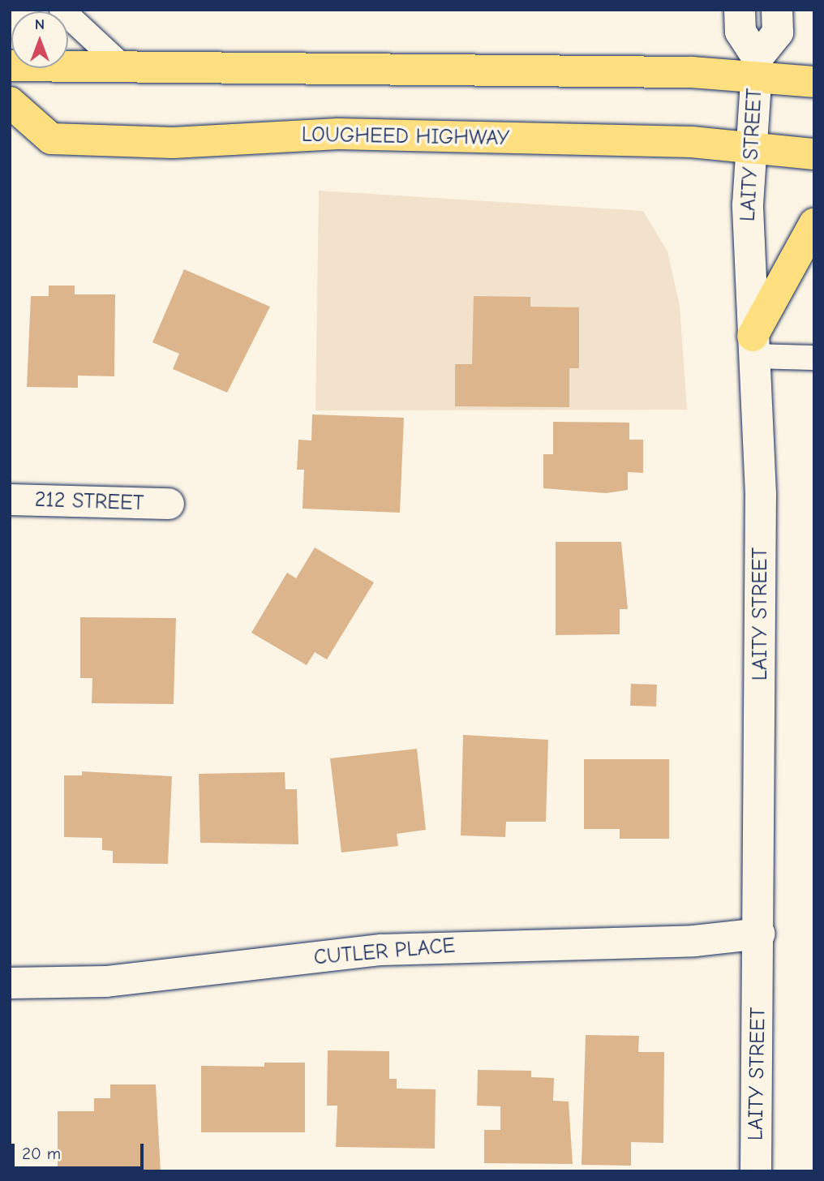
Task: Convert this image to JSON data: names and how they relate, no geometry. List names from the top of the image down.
{
  "streets": {
    "highway": ["LOUGHEED HIGHWAY"],
    "street": ["LAITY STREET", "212 STREET", "CUTLER PLACE"]
  },
  "crossings": [
    ["LOUGHEED HIGHWAY", "LAITY STREET"],
    ["LAITY STREET", "CUTLER PLACE"]
  ],
  "scale_bar": "20 m",
  "north": "top"
}
